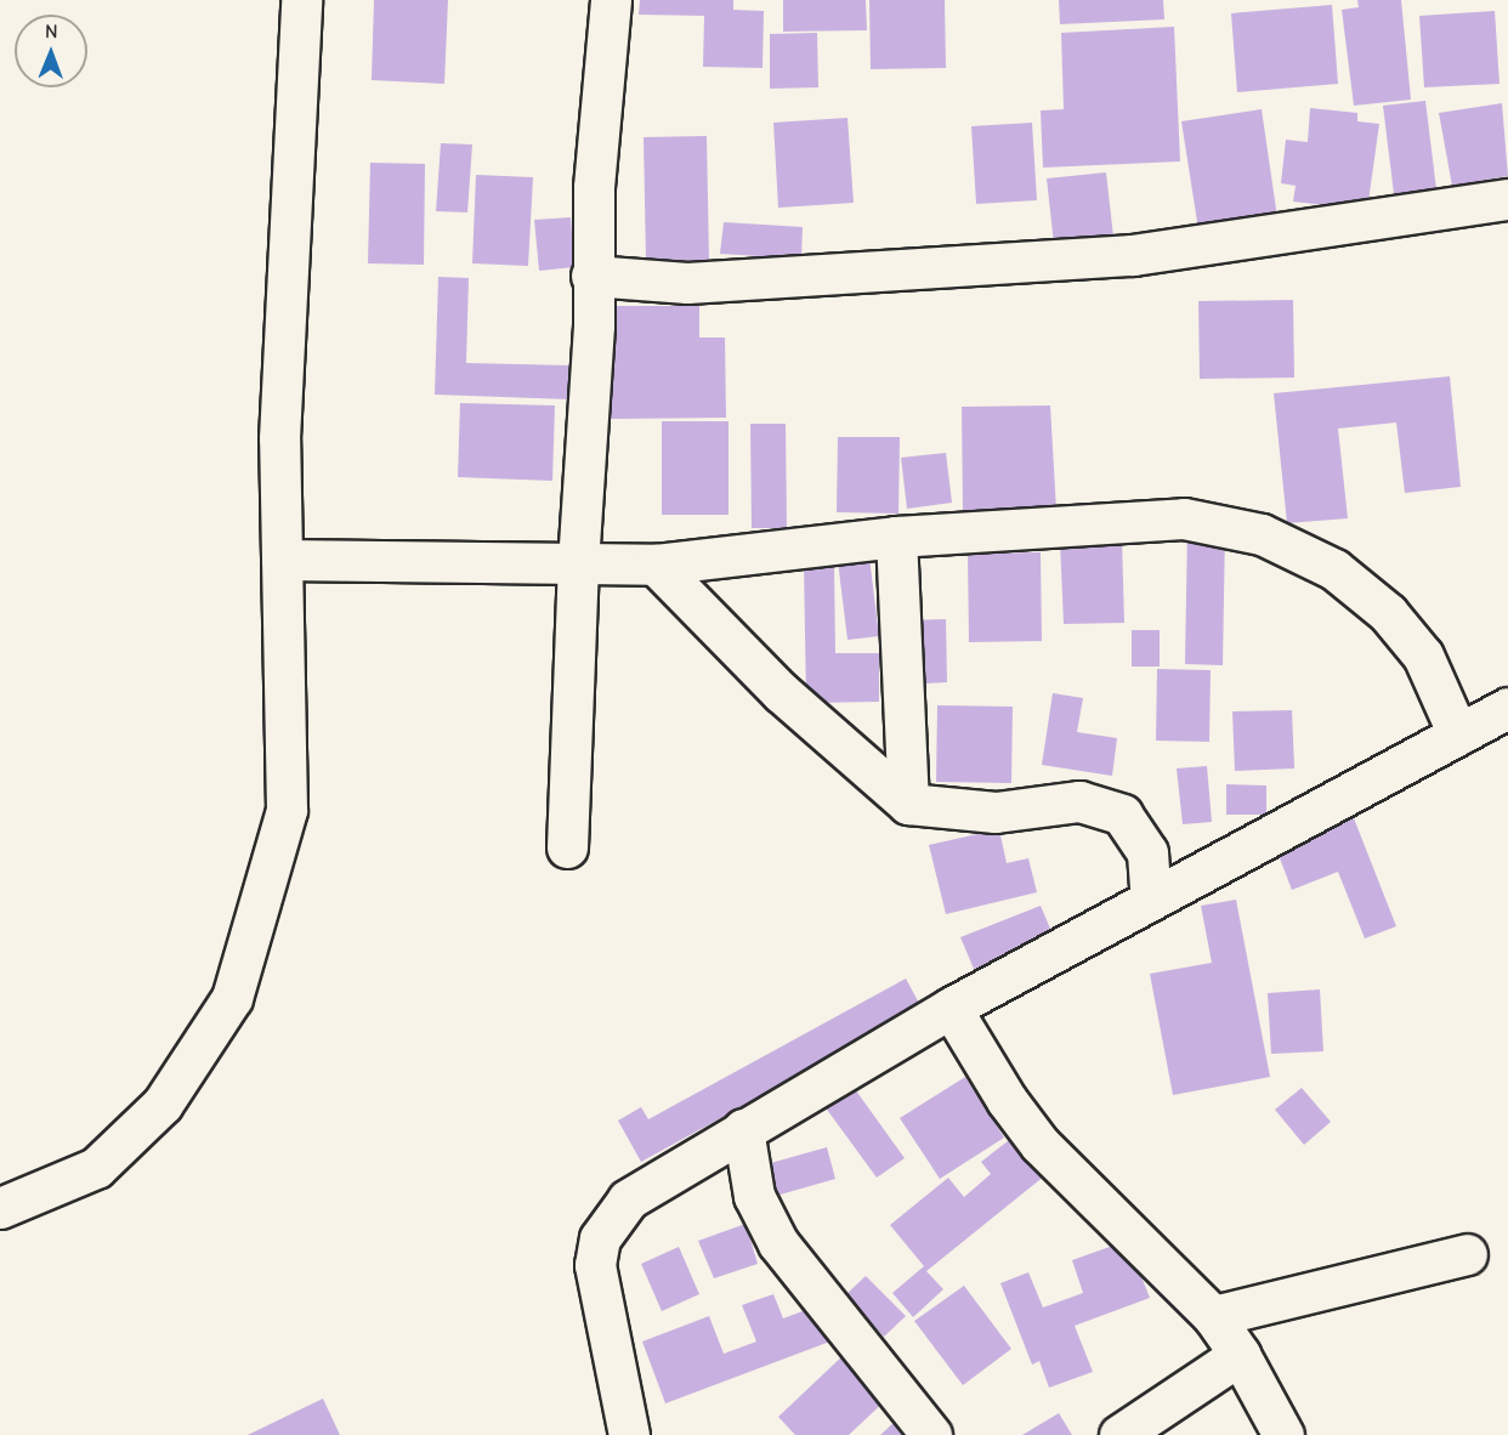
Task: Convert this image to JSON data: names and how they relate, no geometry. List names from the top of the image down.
{
  "north": "top"
}
